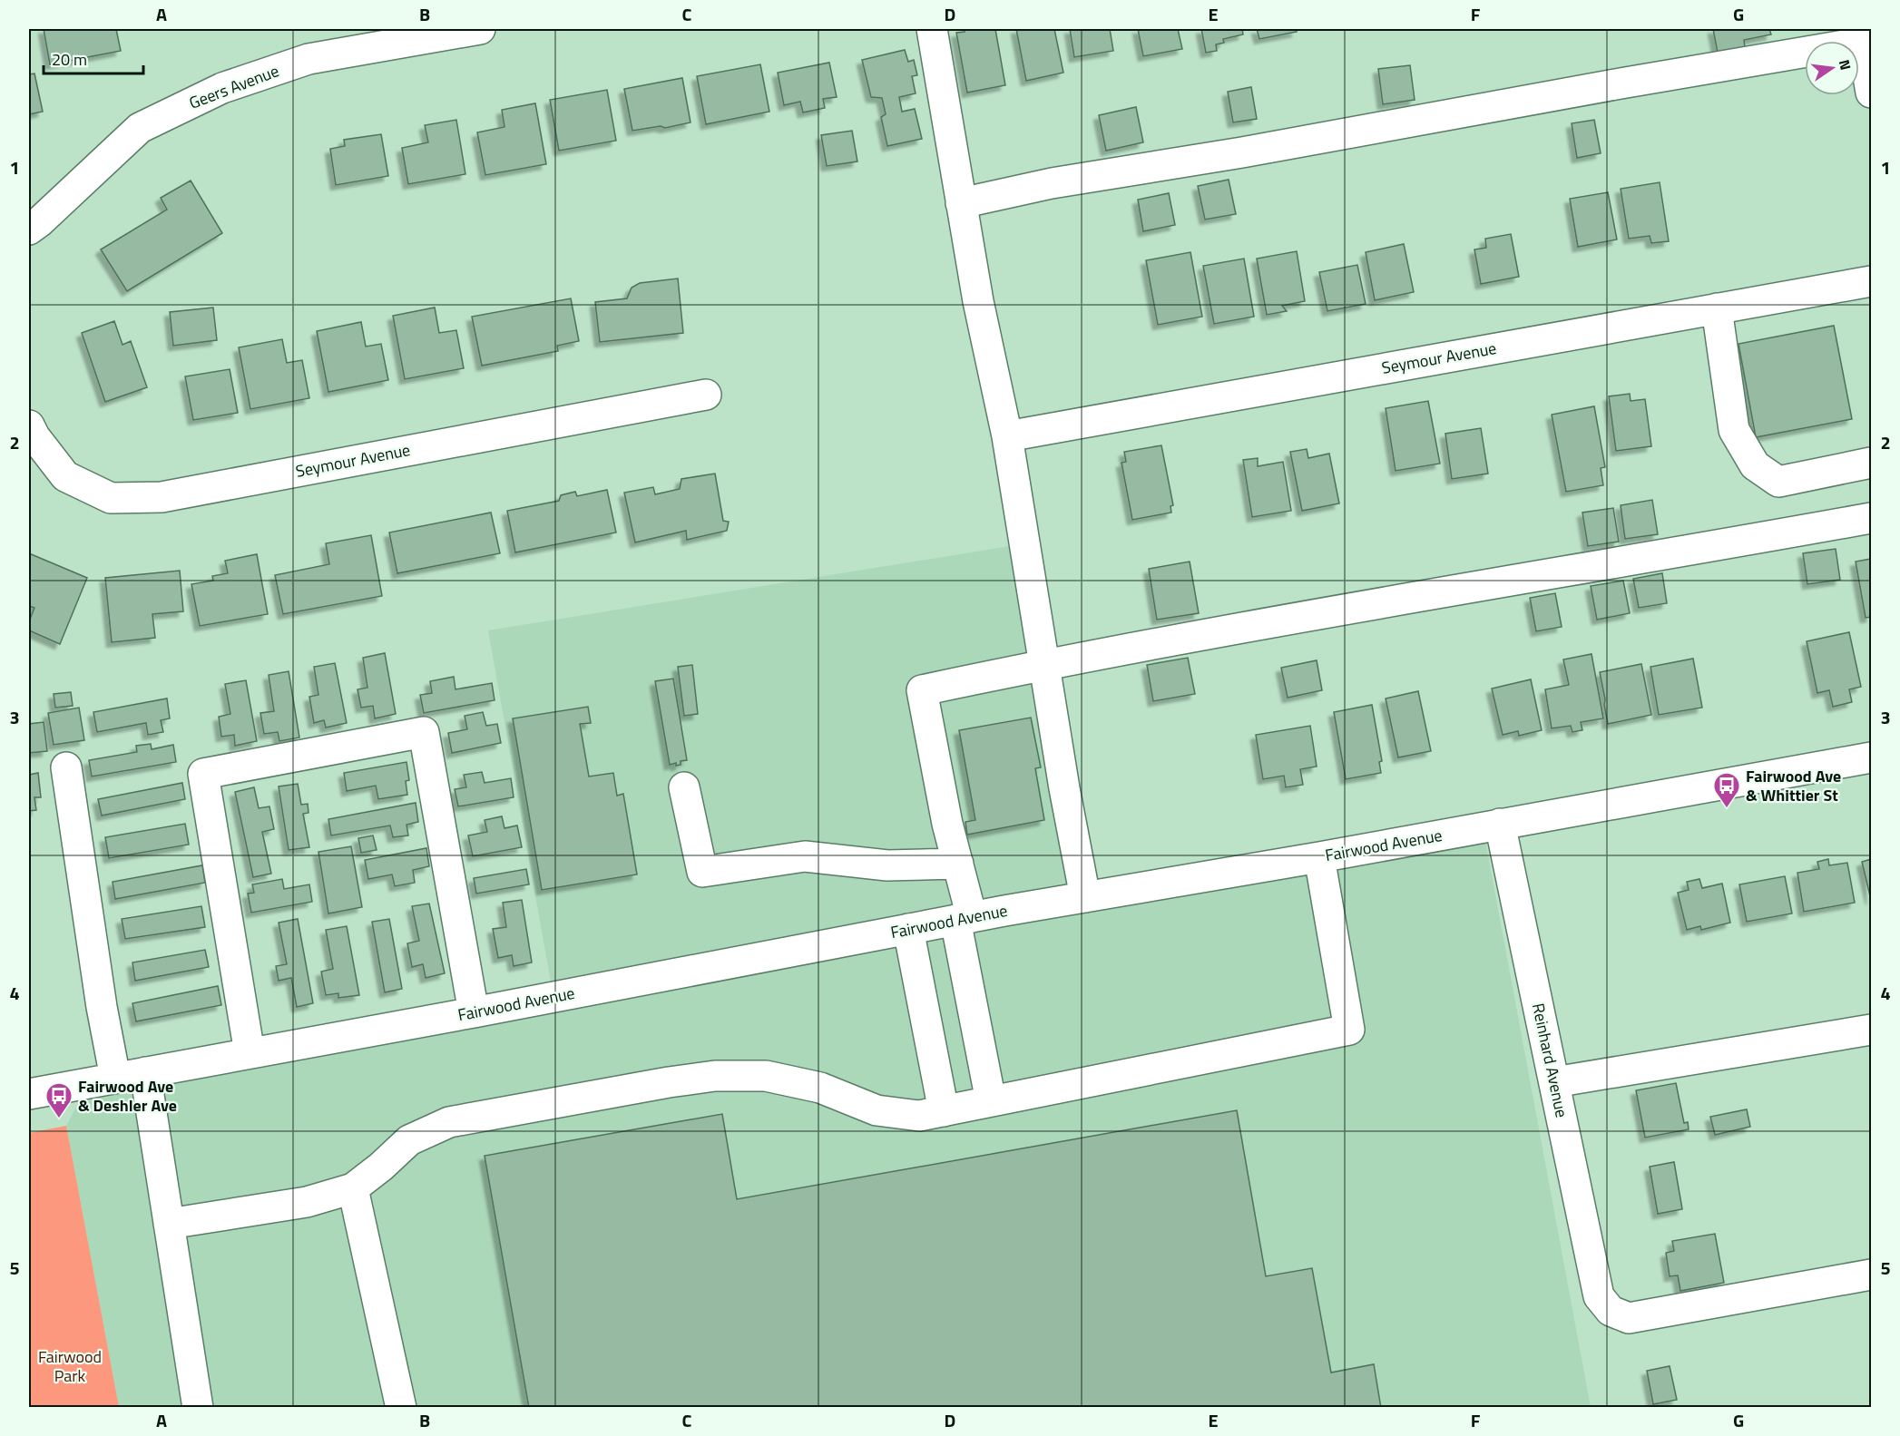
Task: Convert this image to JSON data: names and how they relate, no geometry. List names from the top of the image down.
{
  "streets": {
    "street": [
      "Geers Avenue",
      "Seymour Avenue",
      "Fairwood Avenue",
      "Reinhard Avenue"
    ]
  },
  "crossings": [
    ["Fairwood Avenue", "Reinhard Avenue"]
  ],
  "parks": ["Fairwood Park"],
  "places": {
    "bus stop": ["Fairwood Ave & Whittier St", "Fairwood Ave & Deshler Ave"]
  },
  "scale_bar": "20 m",
  "north": "right",
  "grid": {
    "columns": [
      "A",
      "B",
      "C",
      "D",
      "E",
      "F",
      "G"
    ],
    "rows": [
      "1",
      "2",
      "3",
      "4",
      "5"
    ]
  }
}
